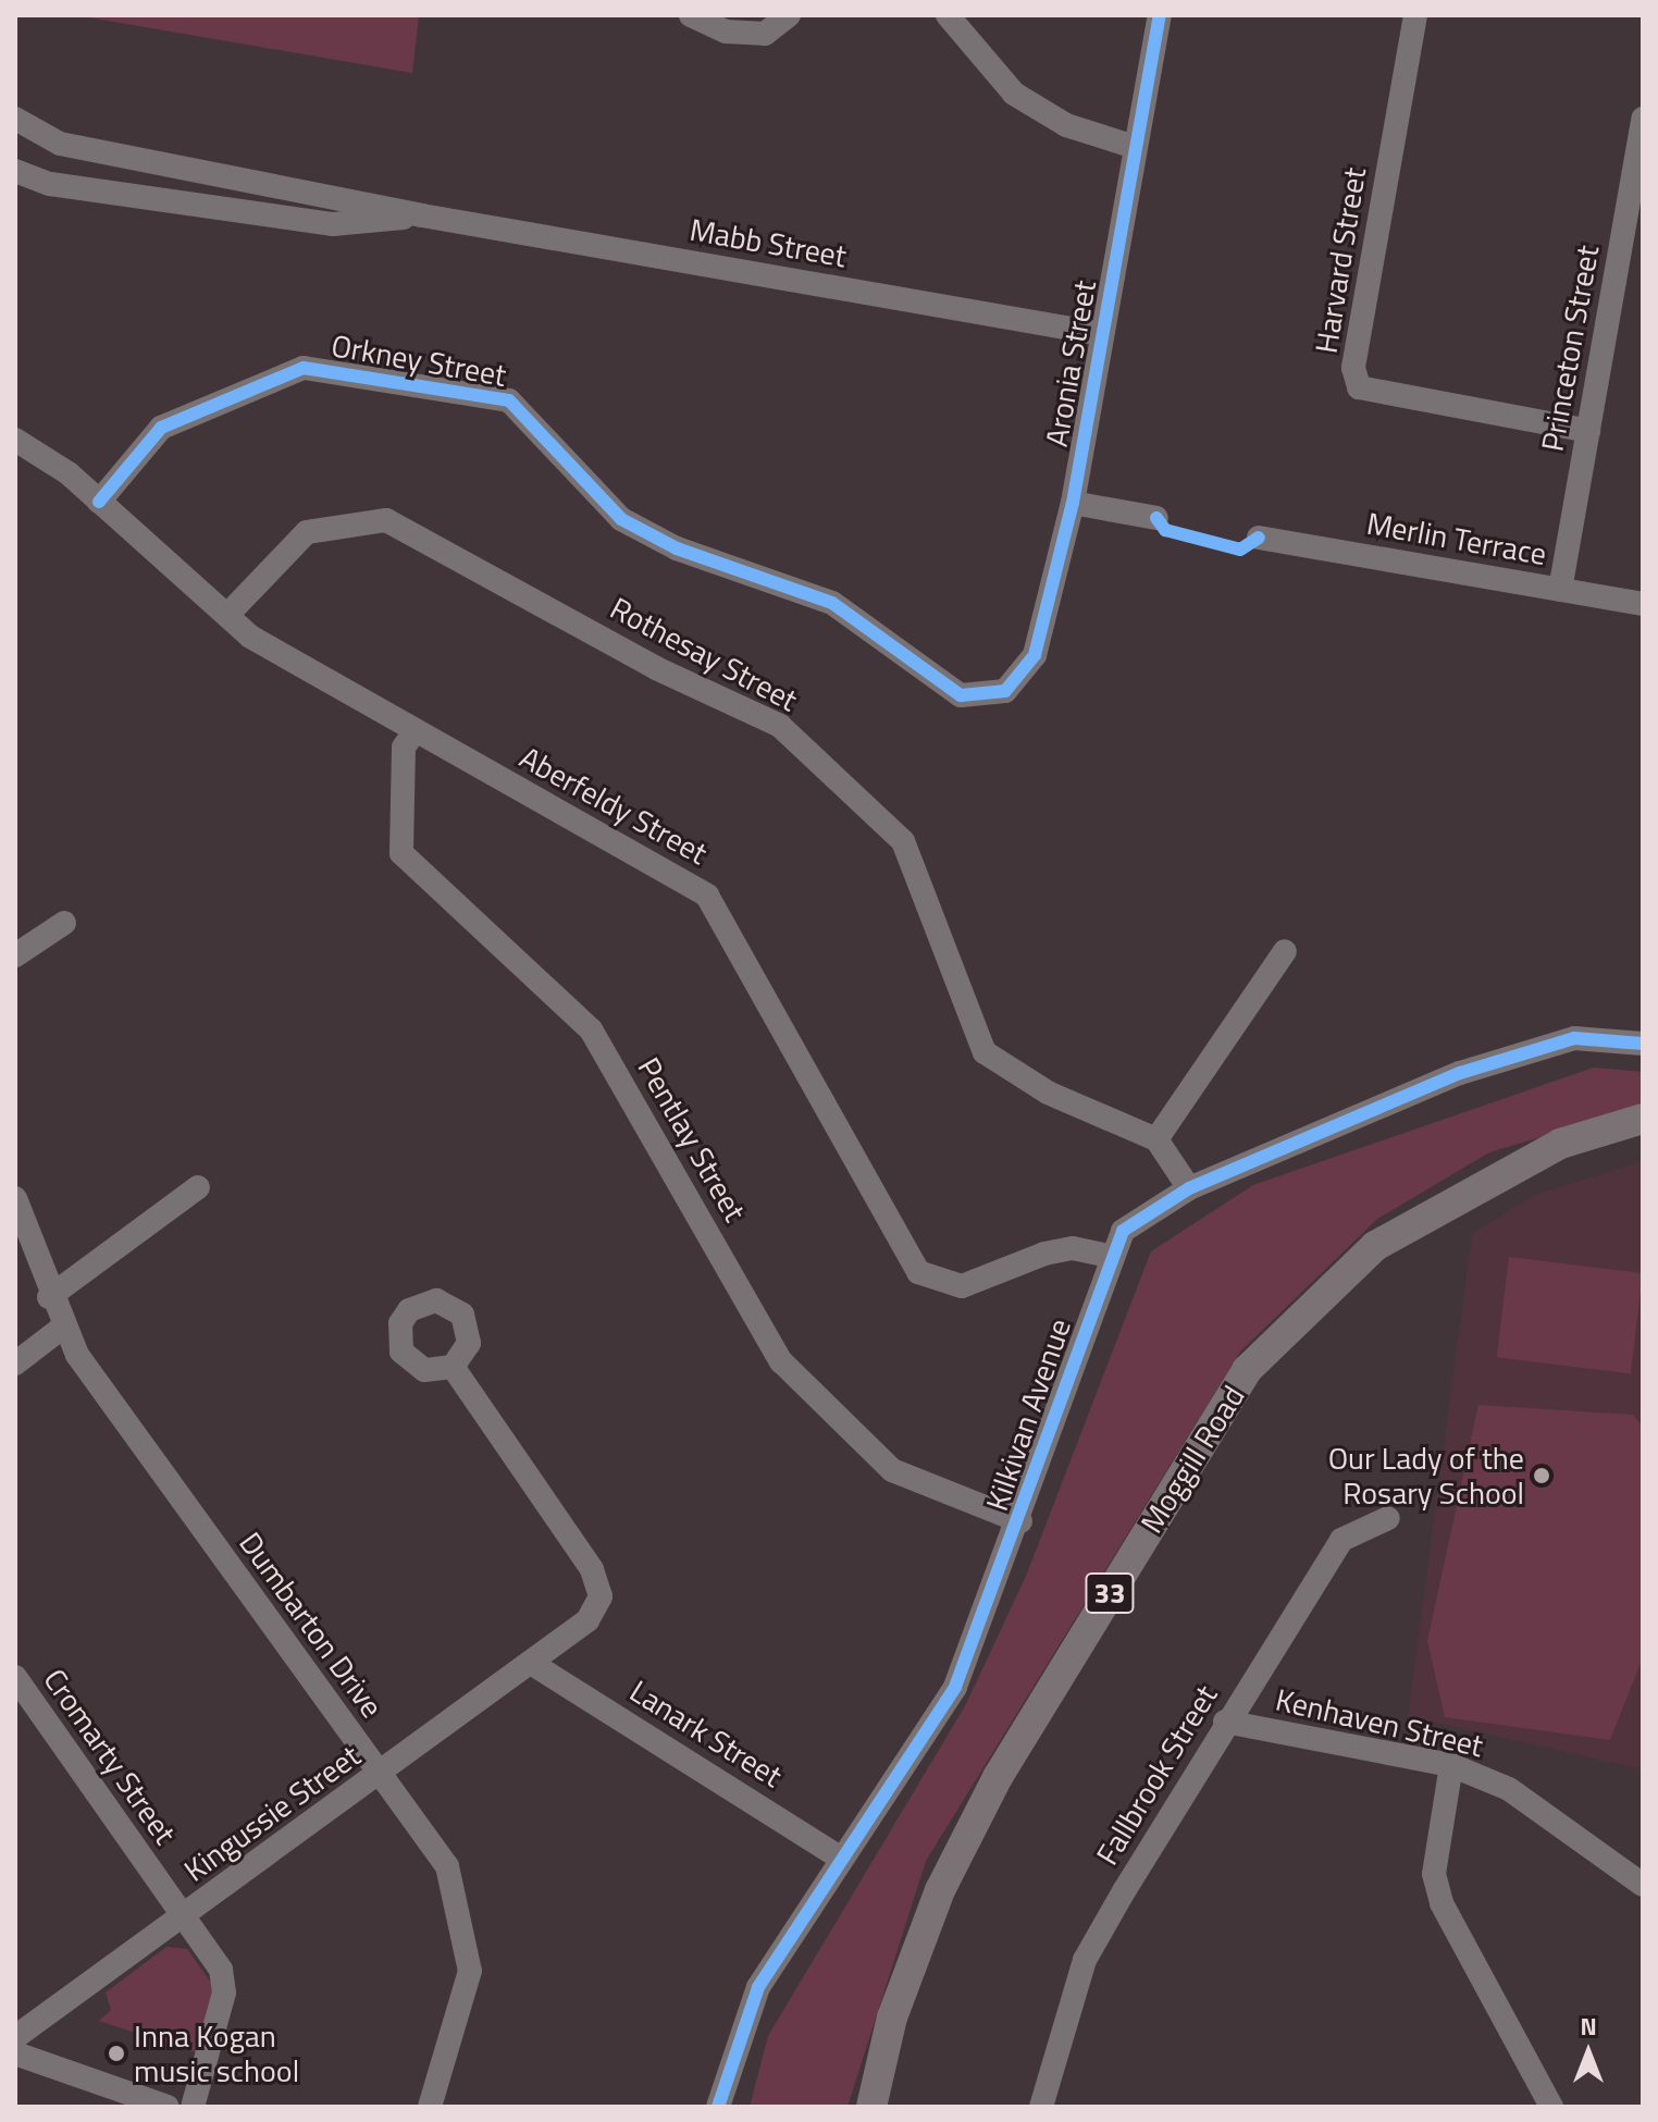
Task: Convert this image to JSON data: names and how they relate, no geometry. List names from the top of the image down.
{
  "streets": {
    "main road": ["Moggill Road", "33"],
    "street": [
      "Mabb Street",
      "Harvard Street",
      "Princeton Street",
      "Orkney Street",
      "Aronia Street",
      "Merlin Terrace",
      "Rothesay Street",
      "Aberfeldy Street",
      "Pentlay Street",
      "Kilkivan Avenue",
      "Dumbarton Drive",
      "Kenhaven Street",
      "Lanark Street",
      "Cromarty Street",
      "Fallbrook Street",
      "Kingussie Street"
    ]
  },
  "crossings": [
    ["Mabb Street", "Aronia Street"],
    ["Harvard Street", "Princeton Street"],
    ["Princeton Street", "Merlin Terrace"],
    ["Orkney Street", "Aronia Street"],
    ["Orkney Street", "Aberfeldy Street"],
    ["Rothesay Street", "Aberfeldy Street"],
    ["Aberfeldy Street", "Pentlay Street"],
    ["Aberfeldy Street", "Kilkivan Avenue"],
    ["Pentlay Street", "Kilkivan Avenue"],
    ["Kilkivan Avenue", "Lanark Street"],
    ["Dumbarton Drive", "Kingussie Street"],
    ["Kenhaven Street", "Fallbrook Street"],
    ["Lanark Street", "Kingussie Street"],
    ["Cromarty Street", "Kingussie Street"]
  ],
  "places": ["Our Lady of the Rosary School", "Inna Kogan music school"],
  "north": "top"
}
